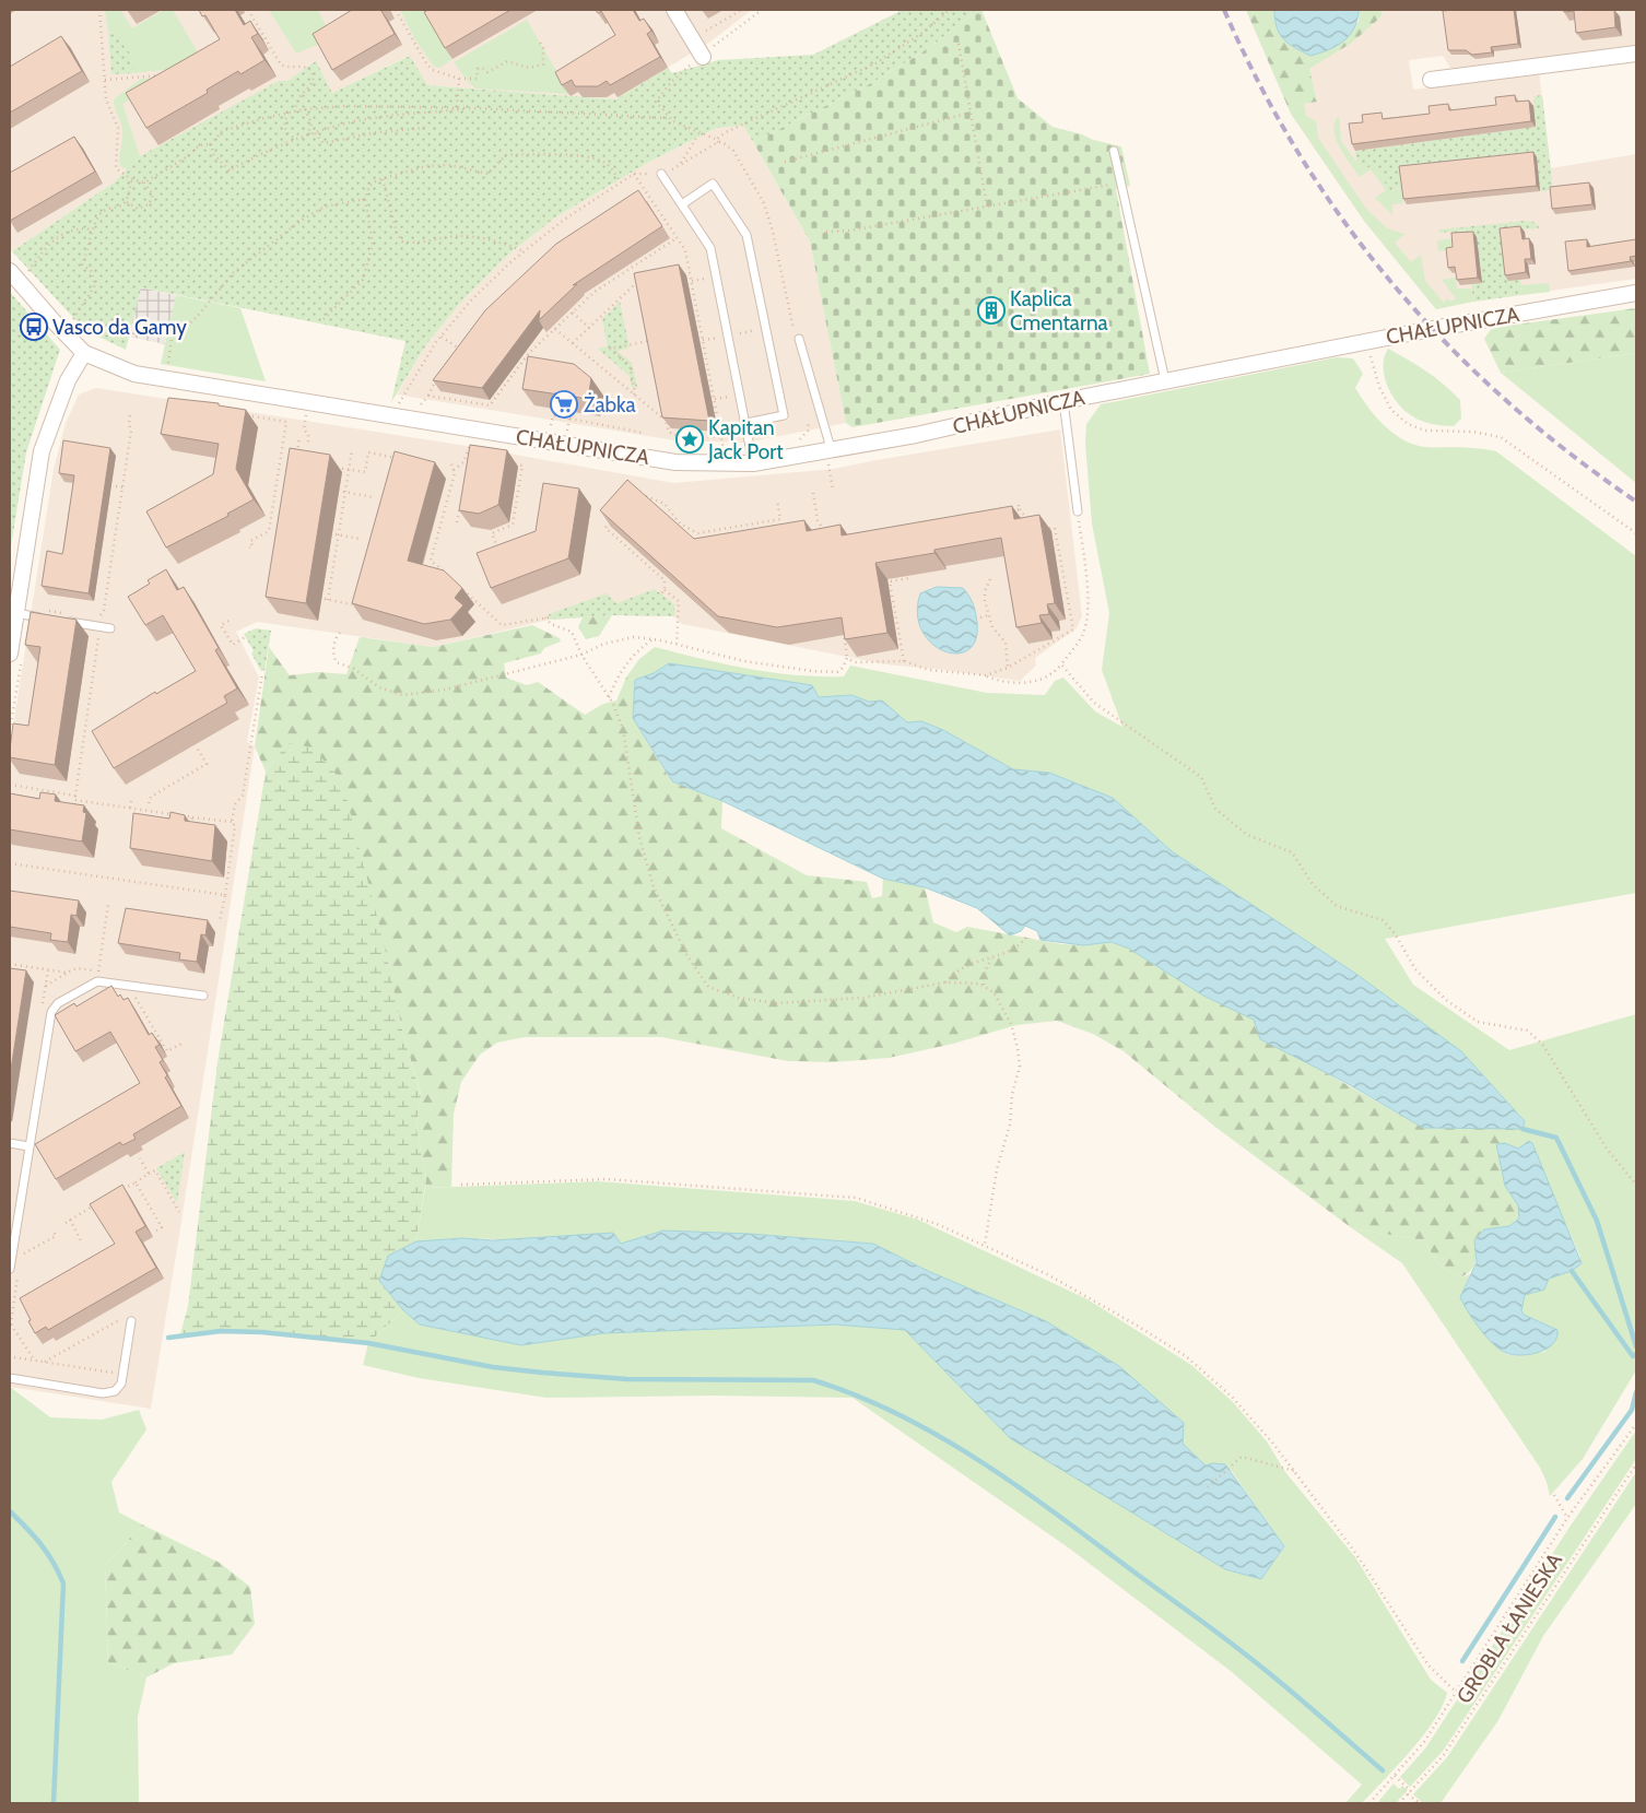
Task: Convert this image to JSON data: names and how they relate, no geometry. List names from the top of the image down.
{
  "streets": {
    "street": ["CHAŁUPNICZA"],
    "path": ["GROBLA ŁANIESKA"]
  },
  "places": {
    "building": ["Kaplica Cmentarna"],
    "bus stop": ["Vasco da Gamy"],
    "supermarket": ["Żabka"],
    "place": ["Kapitan Jack Port"]
  }
}
